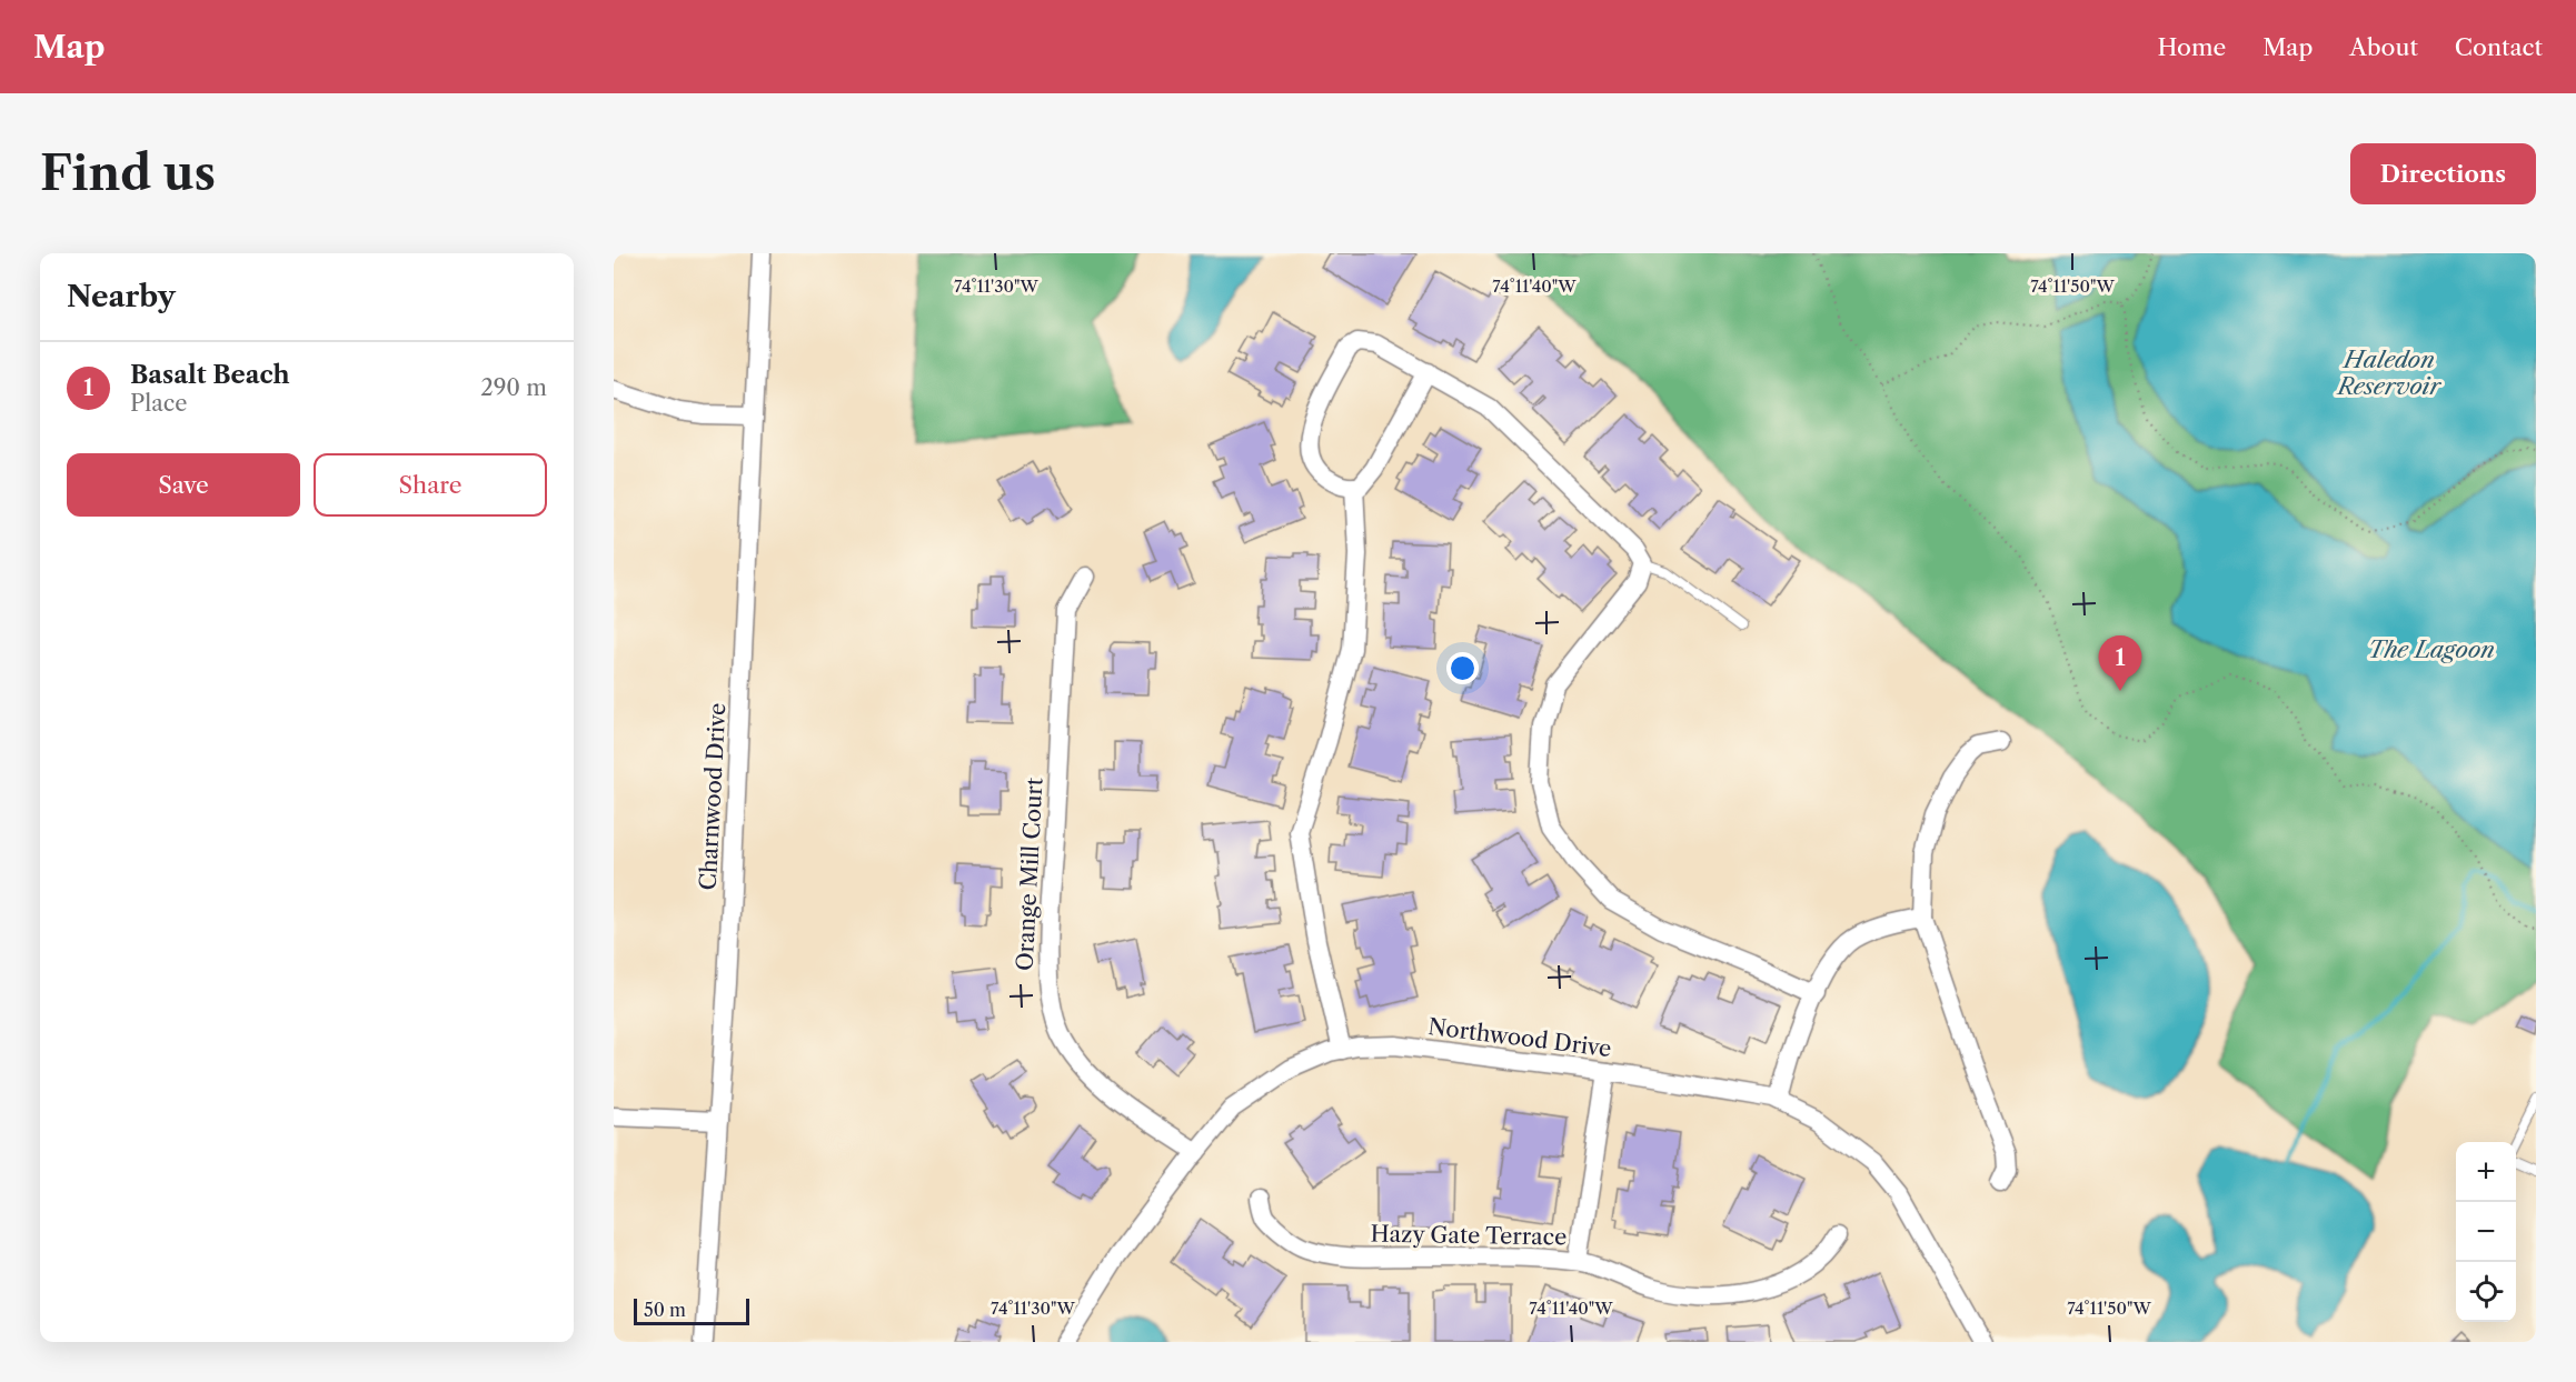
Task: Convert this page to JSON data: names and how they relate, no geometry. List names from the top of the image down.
{
  "streets": {
    "street": [
      "Charnwood Drive",
      "Orange Mill Court",
      "Northwood Drive",
      "Hazy Gate Terrace"
    ]
  },
  "crossings": [
    ["Orange Mill Court", "Northwood Drive"]
  ],
  "water": ["Haledon Reservoir", "The Lagoon"],
  "scale_bar": "50 m",
  "page": {
    "header": "Map",
    "nav": [
      "Home",
      "Map",
      "About",
      "Contact"
    ],
    "buttons": [
      "Directions",
      ["Save", "Share"]
    ],
    "title": "Find us",
    "heading": "Nearby",
    "list": [
      {
        "mark": "1",
        "name": "Basalt Beach",
        "note": "Place",
        "value": "290 m"
      }
    ],
    "pins": "1",
    "map_buttons": ["+", "−"],
    "scale": "50 m"
  },
  "coordinates": ["74°11'30\"W", "74°11'40\"W", "74°11'50\"W"]
}
